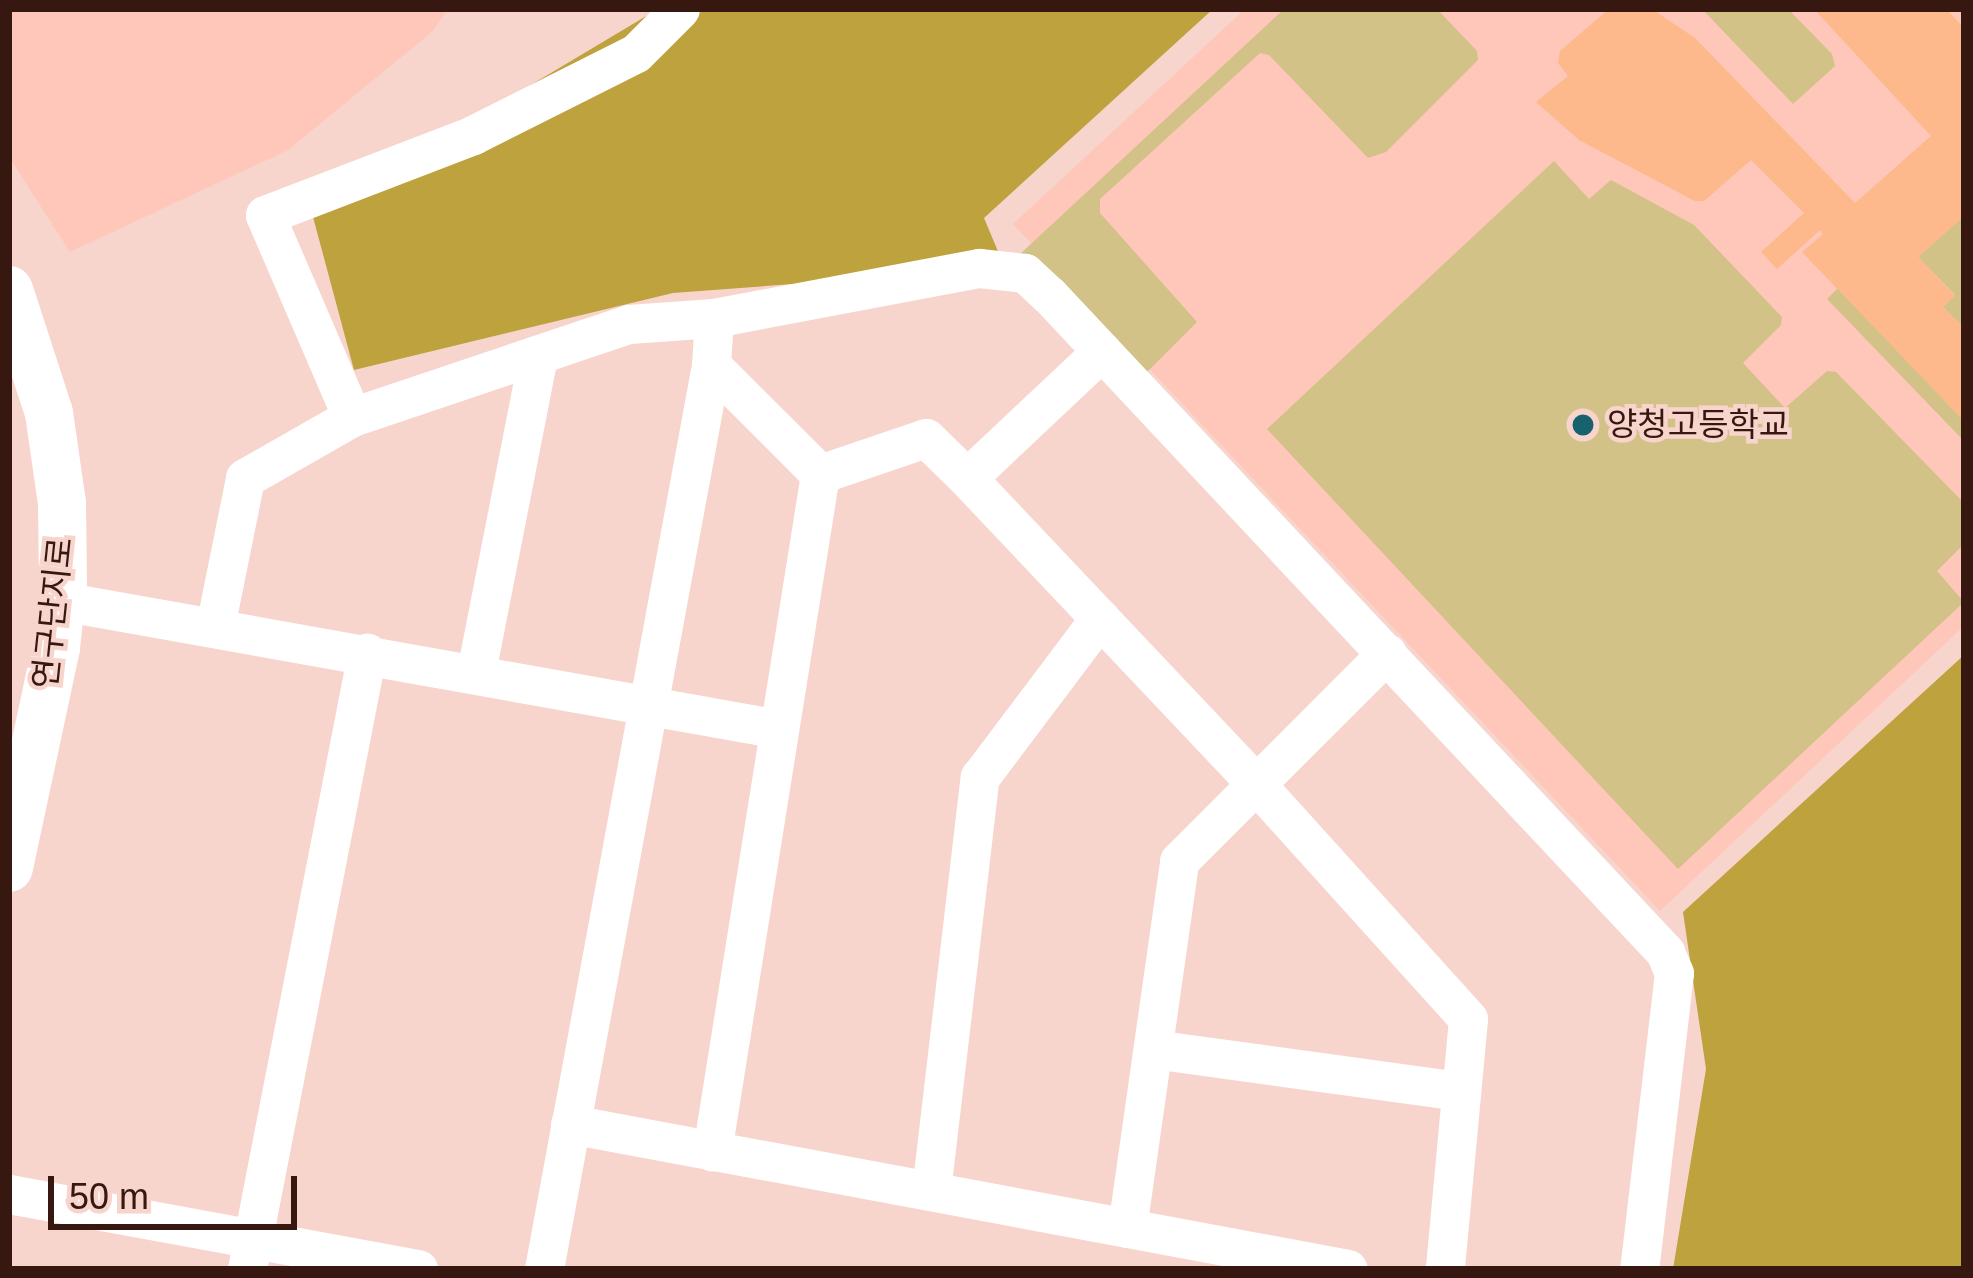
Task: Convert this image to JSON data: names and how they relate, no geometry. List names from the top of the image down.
{
  "streets": {
    "street": ["연구단지로"]
  },
  "places": ["양청고등학교"],
  "scale_bar": "50 m"
}
